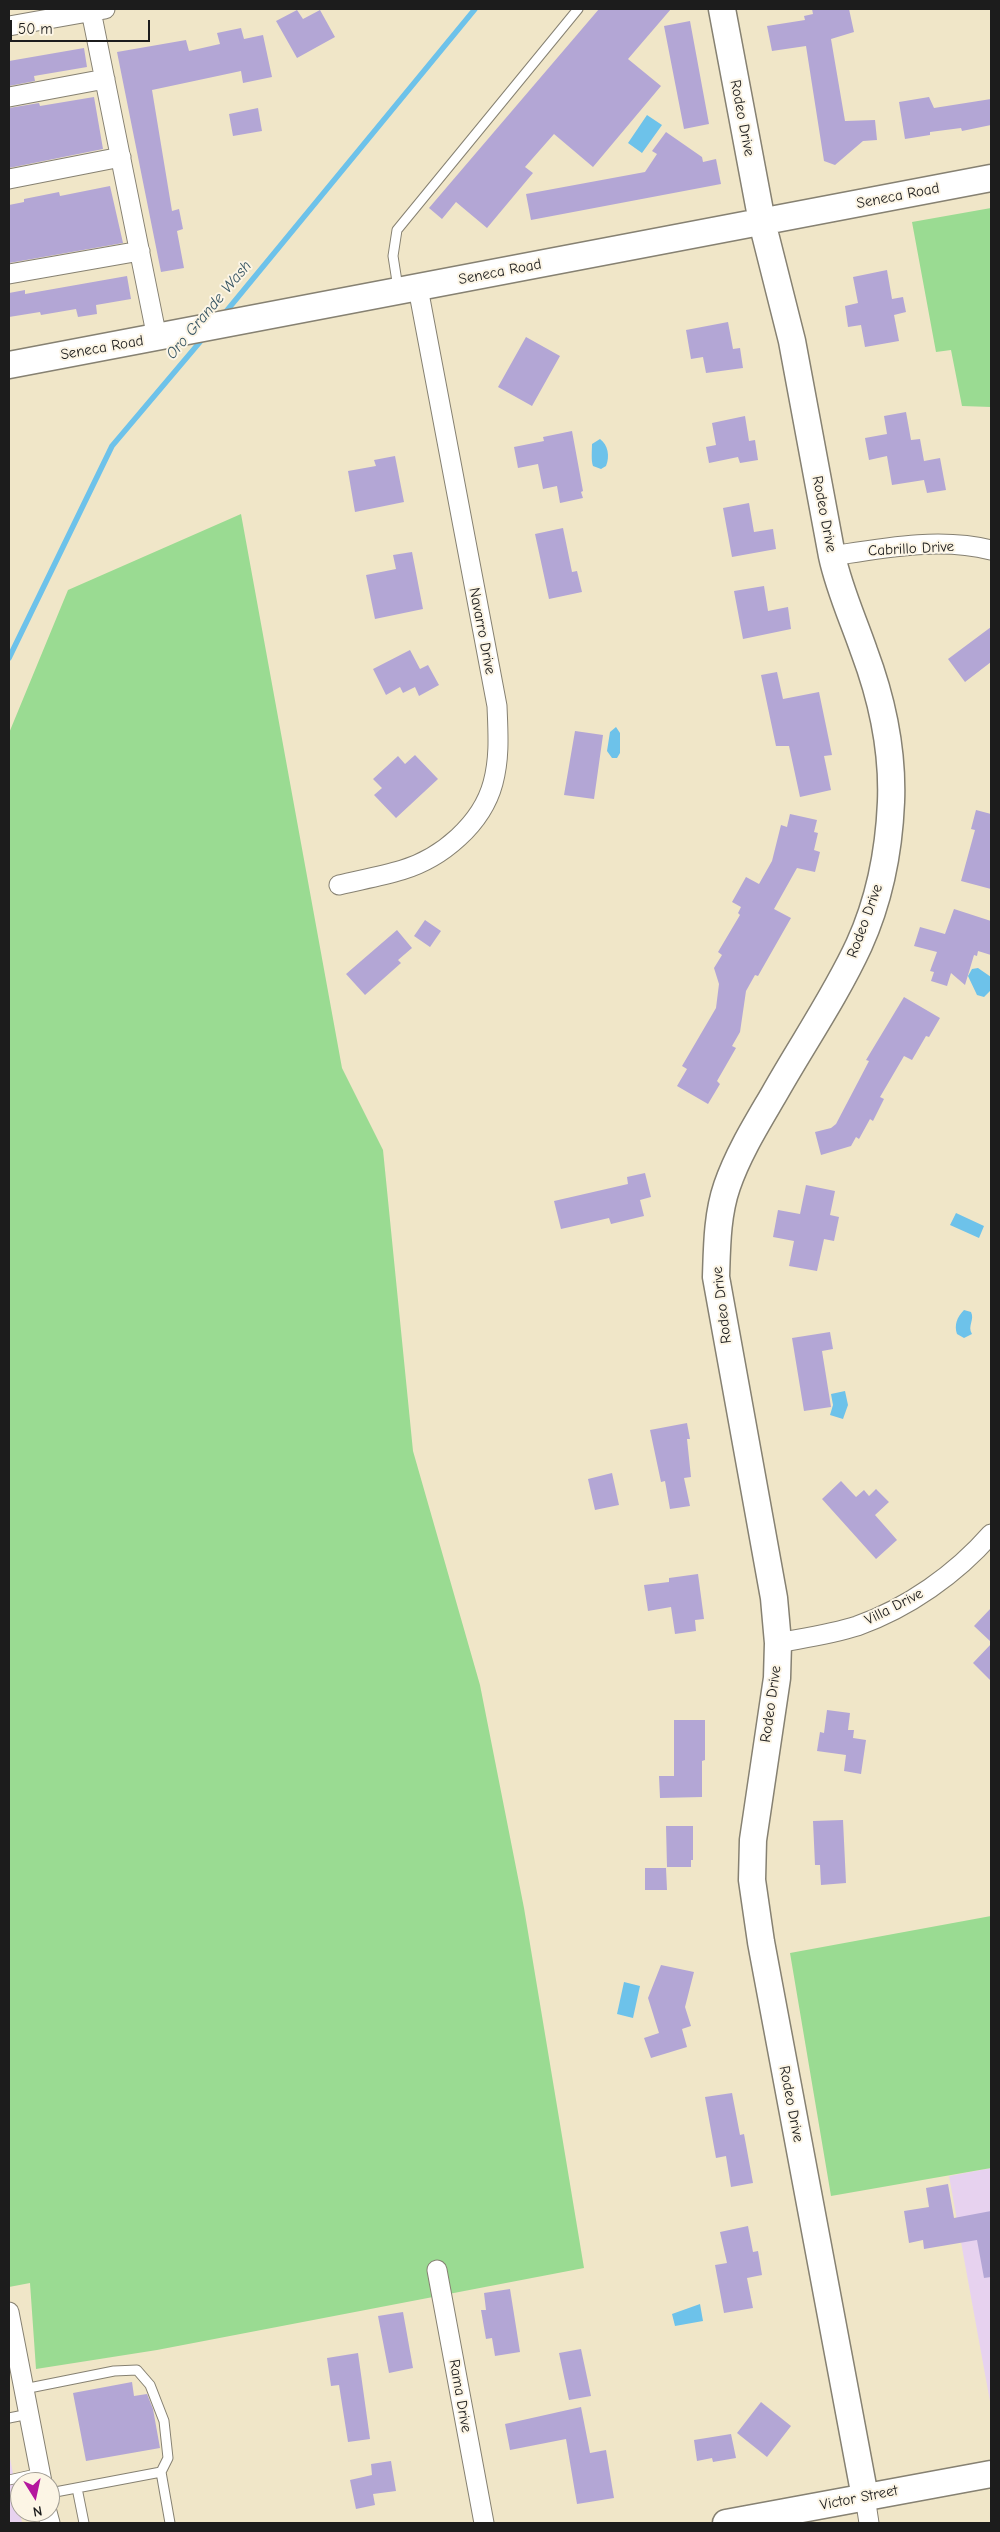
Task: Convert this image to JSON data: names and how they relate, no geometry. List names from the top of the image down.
{
  "streets": {
    "street": [
      "Rodeo Drive",
      "Seneca Road",
      "Cabrillo Drive",
      "Navarro Drive",
      "Villa Drive",
      "Rama Drive",
      "Victor Street"
    ]
  },
  "crossings": [
    ["Rodeo Drive", "Seneca Road"],
    ["Rodeo Drive", "Cabrillo Drive"],
    ["Rodeo Drive", "Villa Drive"],
    ["Rodeo Drive", "Victor Street"],
    ["Seneca Road", "Navarro Drive"]
  ],
  "water": ["Oro Grande Wash"],
  "scale_bar": "50 m",
  "north": "bottom"
}
